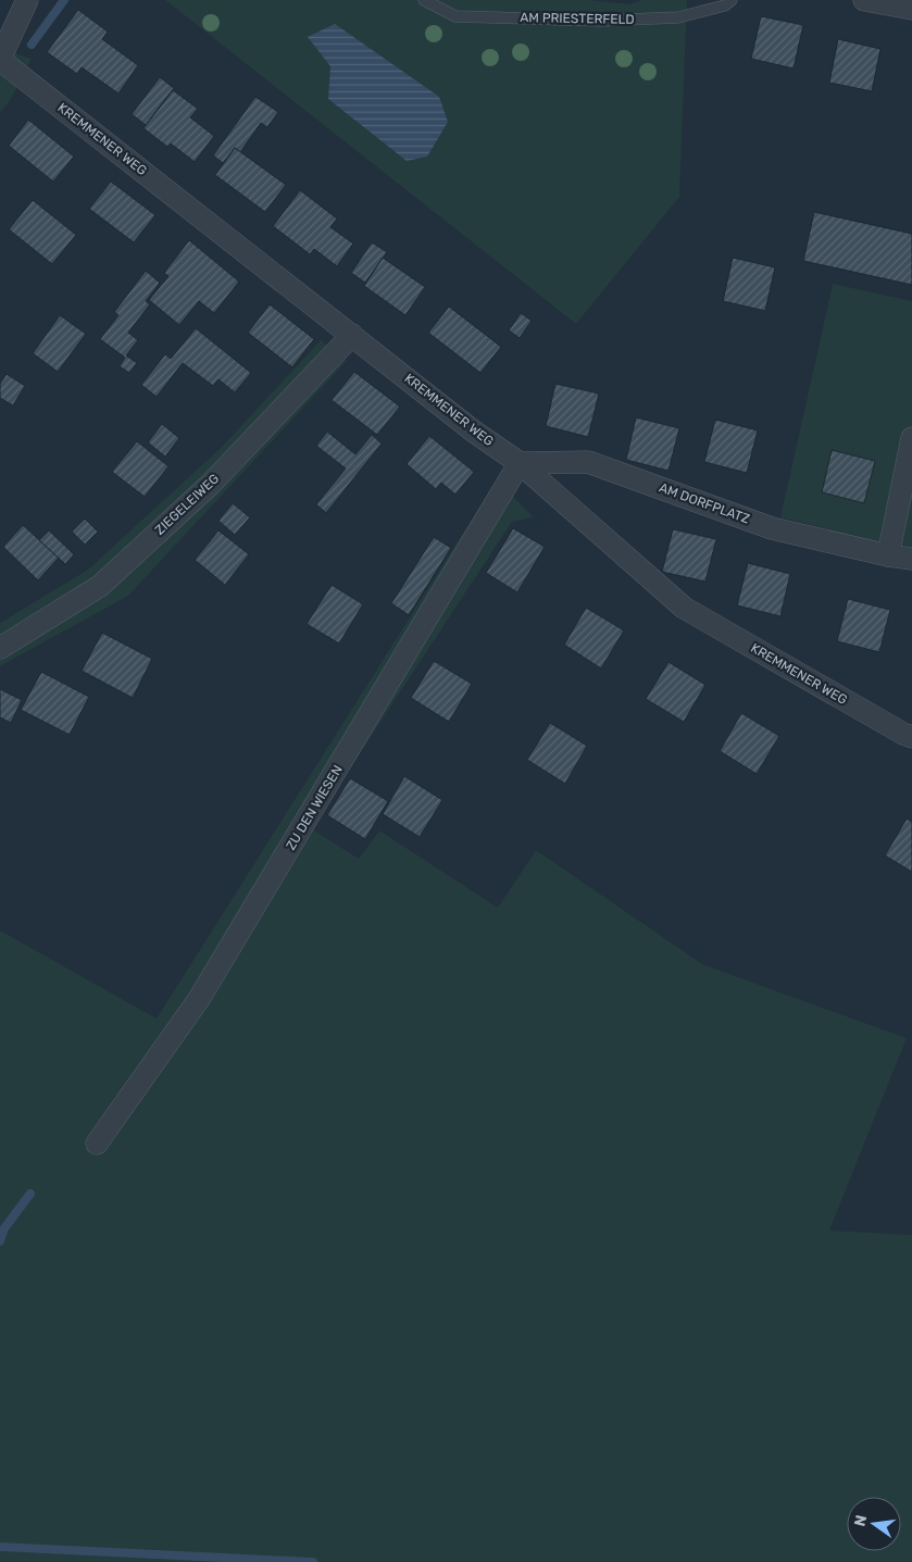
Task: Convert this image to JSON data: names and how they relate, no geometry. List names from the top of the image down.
{
  "streets": {
    "street": [
      "KREMMENER WEG",
      "AM DORFPLATZ",
      "ZIEGELEIWEG",
      "ZU DEN WIESEN"
    ],
    "lane": ["AM PRIESTERFELD"]
  },
  "crossings": [
    ["KREMMENER WEG", "AM DORFPLATZ"],
    ["KREMMENER WEG", "ZIEGELEIWEG"],
    ["KREMMENER WEG", "ZU DEN WIESEN"],
    ["AM DORFPLATZ", "ZU DEN WIESEN"]
  ],
  "north": "left"
}
